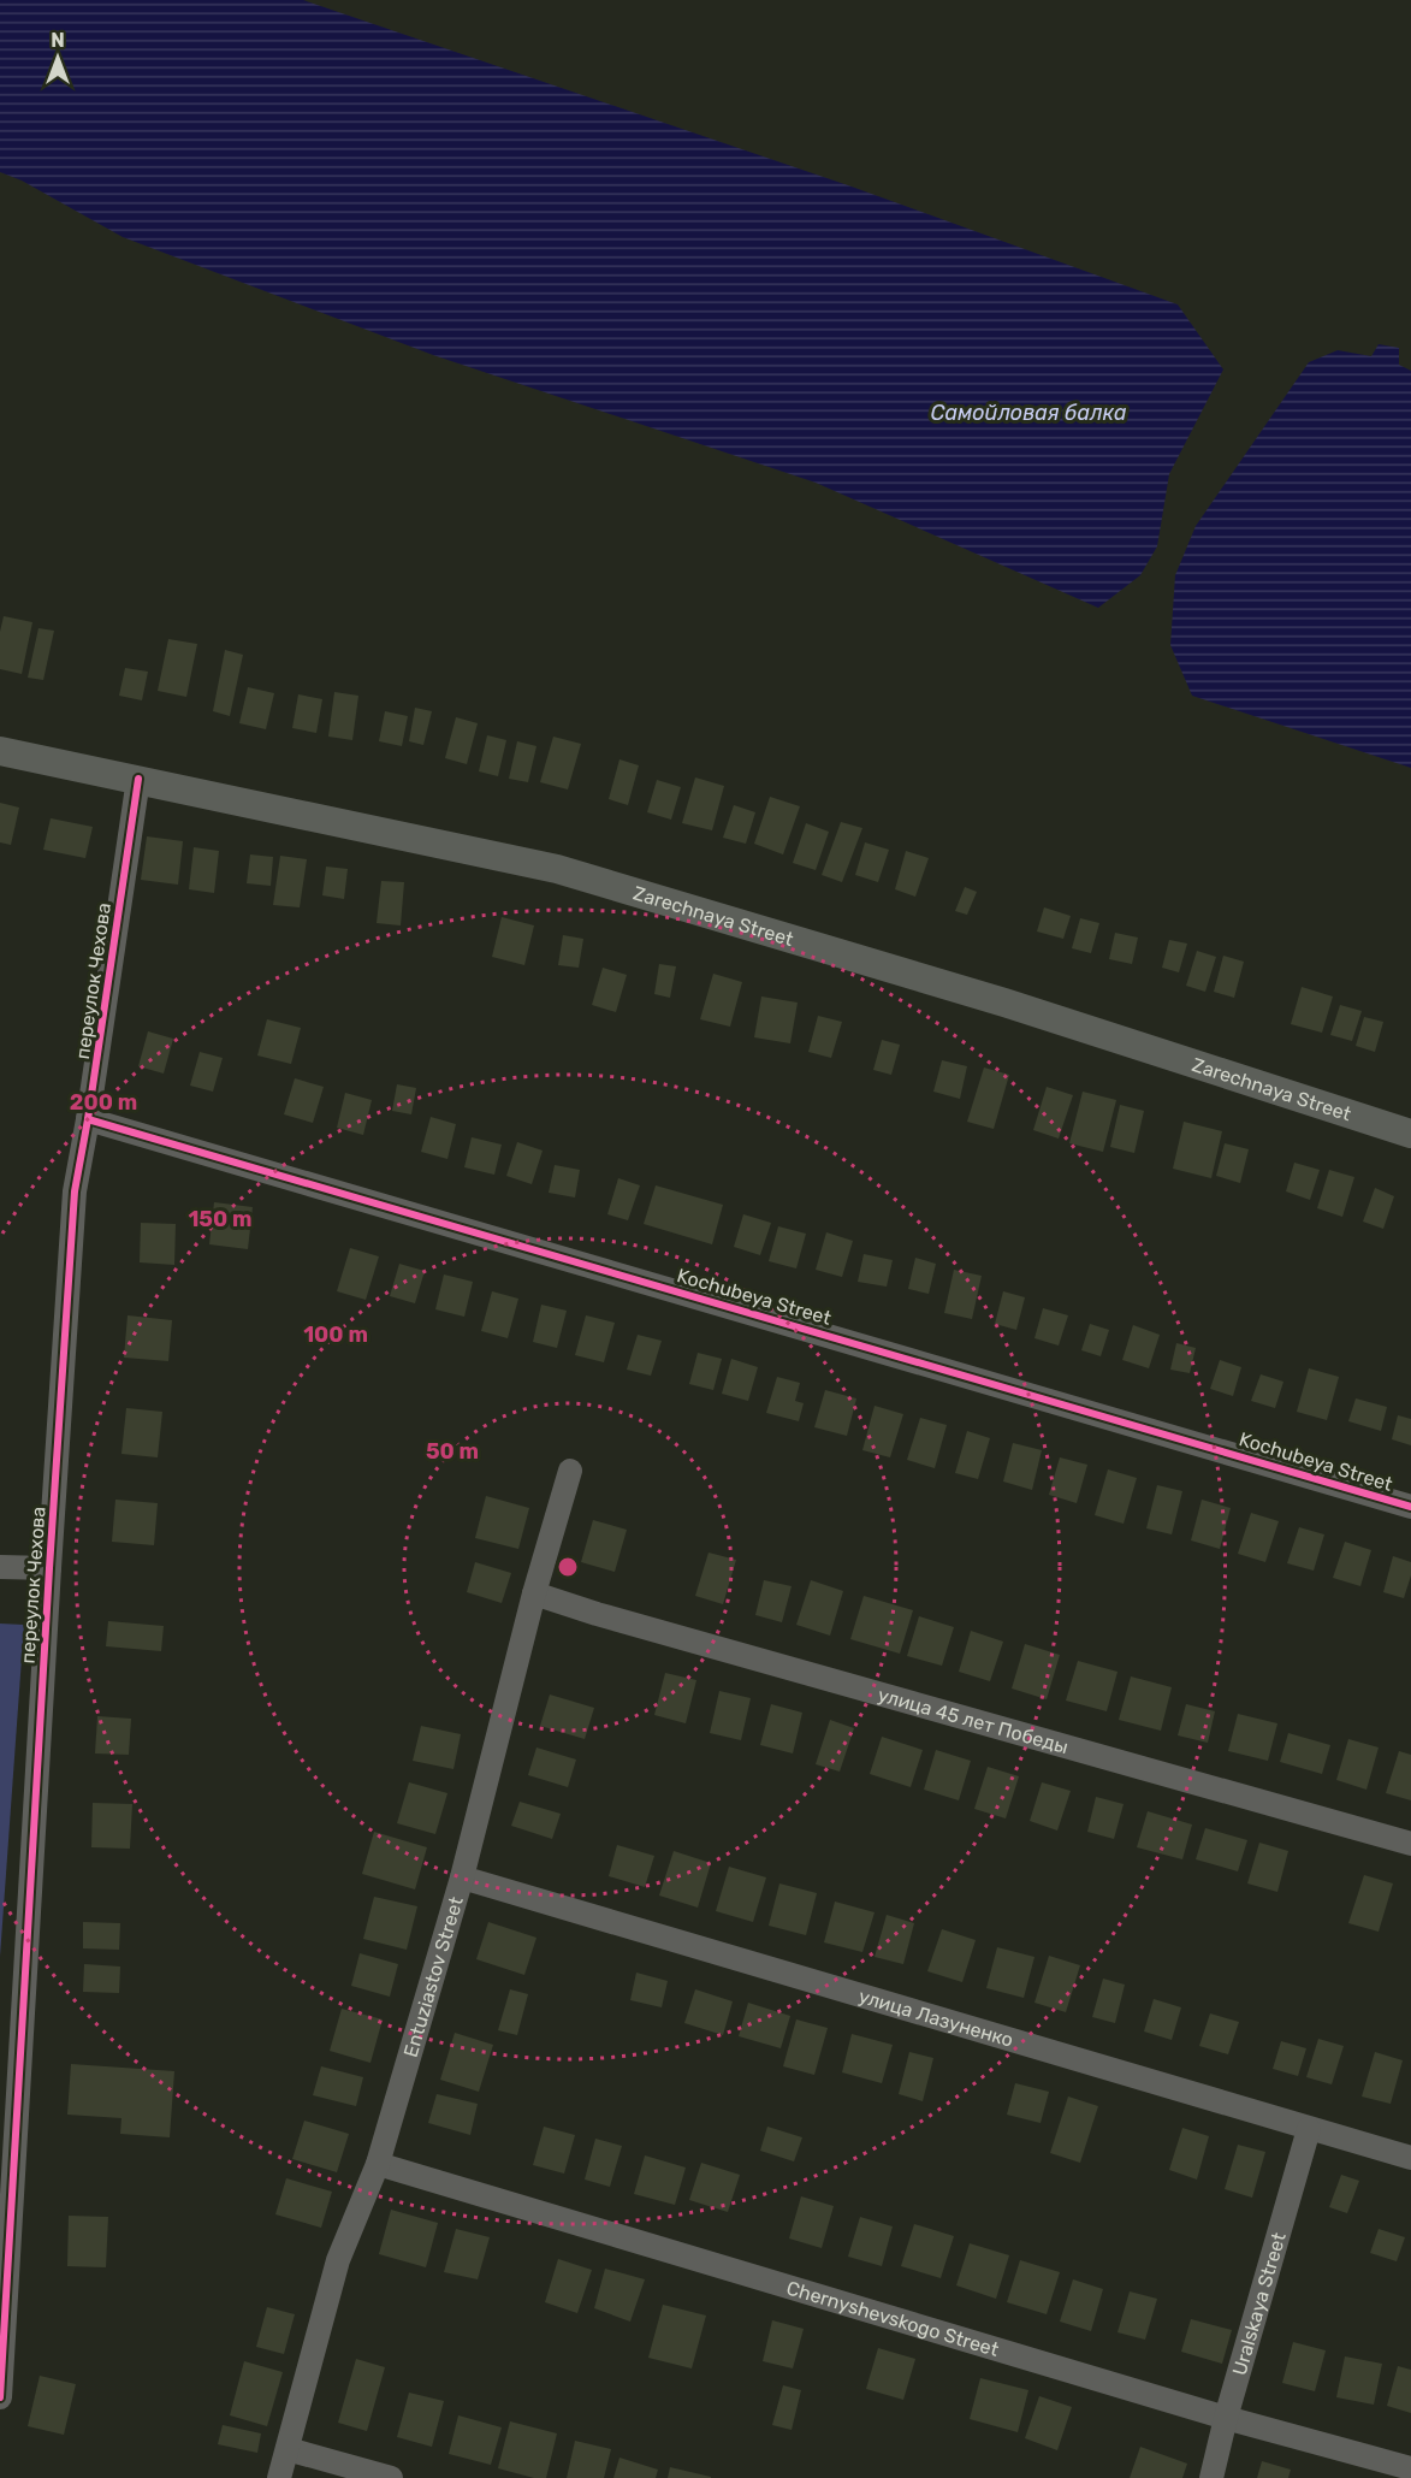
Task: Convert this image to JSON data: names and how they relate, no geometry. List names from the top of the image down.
{
  "streets": {
    "main road": ["Zarechnaya Street"],
    "street": [
      "переулок Чехова",
      "Kochubeya Street",
      "улица 45 лет Победы",
      "Entuziastov Street",
      "улица Лазуненко",
      "Uralskaya Street",
      "Chernyshevskogo Street"
    ]
  },
  "crossings": [
    ["Zarechnaya Street", "переулок Чехова"],
    ["переулок Чехова", "Kochubeya Street"],
    ["улица 45 лет Победы", "Entuziastov Street"],
    ["Entuziastov Street", "улица Лазуненко"],
    ["Entuziastov Street", "Chernyshevskogo Street"],
    ["улица Лазуненко", "Uralskaya Street"],
    ["Uralskaya Street", "Chernyshevskogo Street"]
  ],
  "water": ["Самойловая балка"],
  "north": "top",
  "rings": [
    "200 m",
    "150 m",
    "100 m",
    "50 m"
  ]
}
